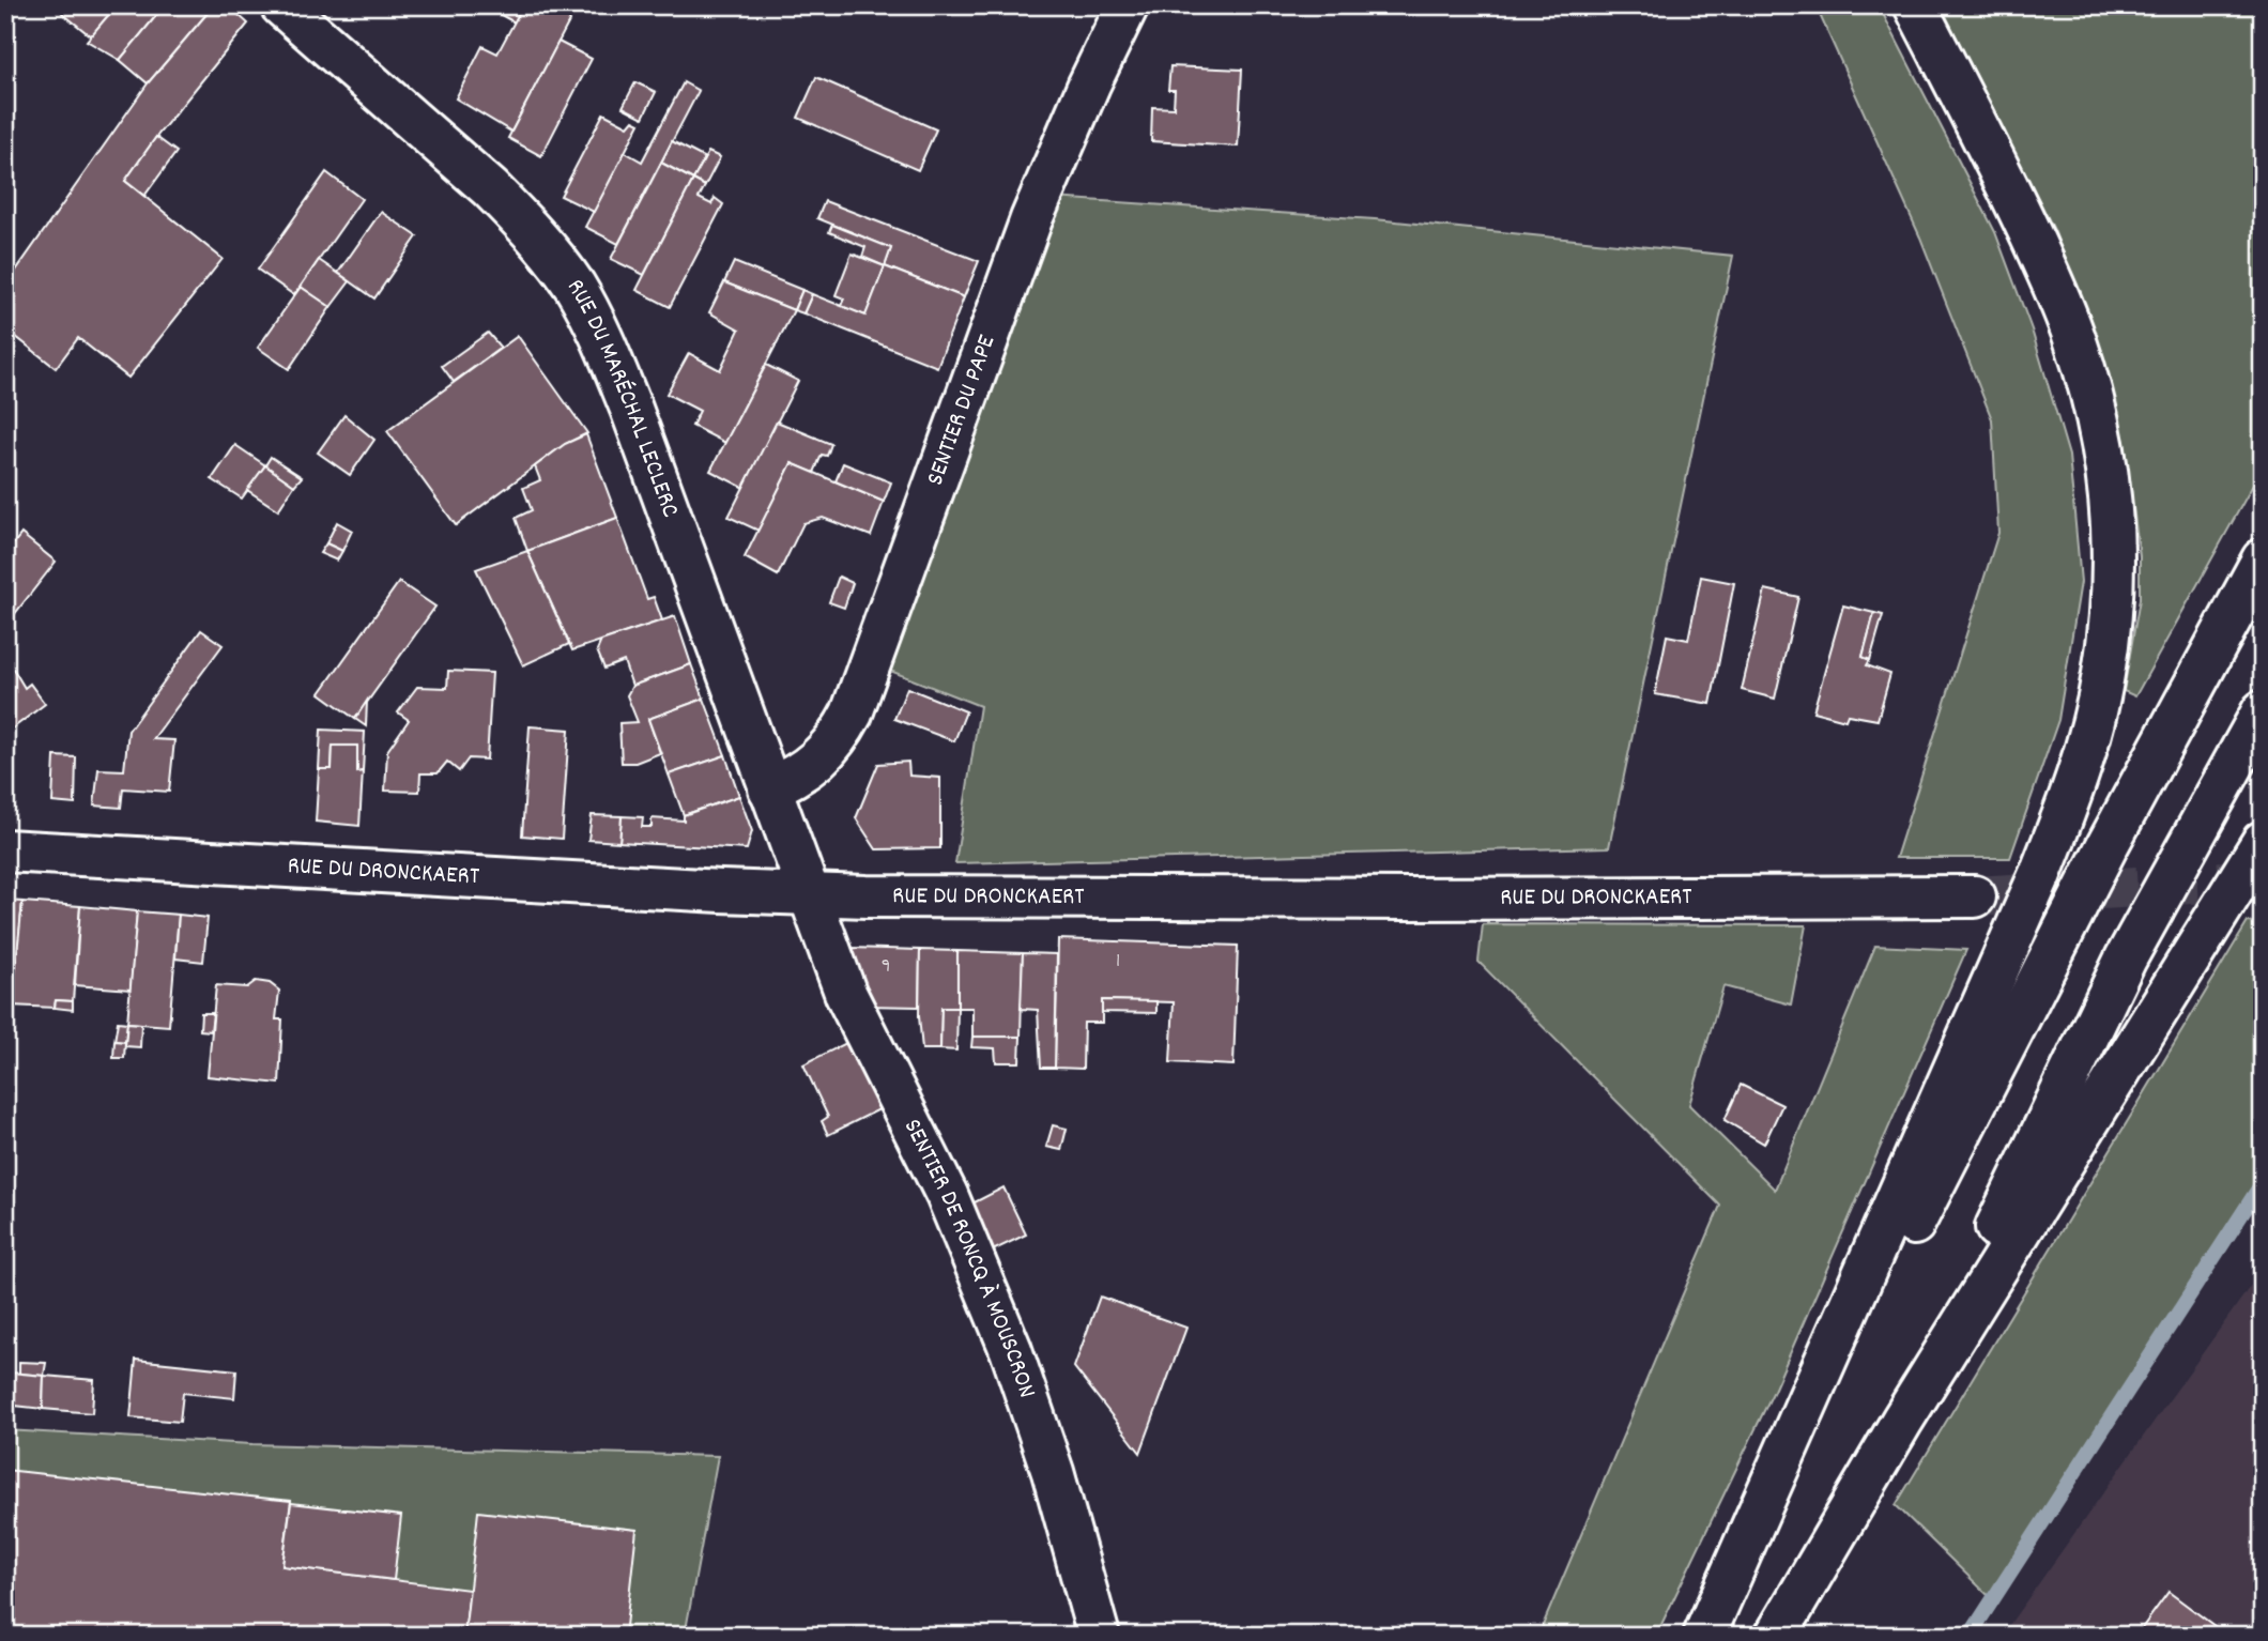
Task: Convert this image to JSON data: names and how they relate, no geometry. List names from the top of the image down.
{
  "streets": {
    "main road": [
      "RUE DU MARÉCHAL LECLERC",
      "SENTIER DU PAPE",
      "RUE DU DRONCKAERT",
      "SENTIER DE RONCQ À MOUSCRON"
    ]
  },
  "crossings": [
    ["RUE DU MARÉCHAL LECLERC", "SENTIER DU PAPE"],
    ["RUE DU MARÉCHAL LECLERC", "RUE DU DRONCKAERT"],
    ["RUE DU MARÉCHAL LECLERC", "SENTIER DE RONCQ À MOUSCRON"],
    ["RUE DU DRONCKAERT", "SENTIER DE RONCQ À MOUSCRON"]
  ],
  "house_numbers": ["1", "9"]
}
